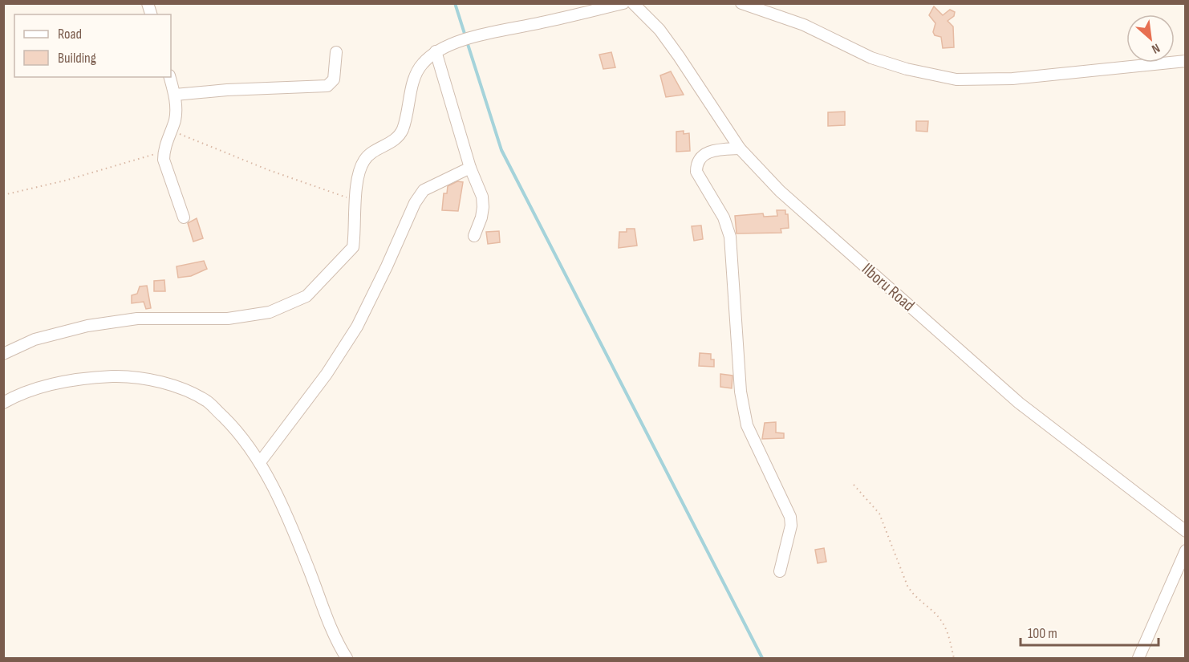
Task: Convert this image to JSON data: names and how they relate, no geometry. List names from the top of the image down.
{
  "streets": {
    "street": ["Ilboru Road"]
  },
  "legend": ["Road", "Building"],
  "scale_bar": "100 m",
  "north": "bottom right"
}
